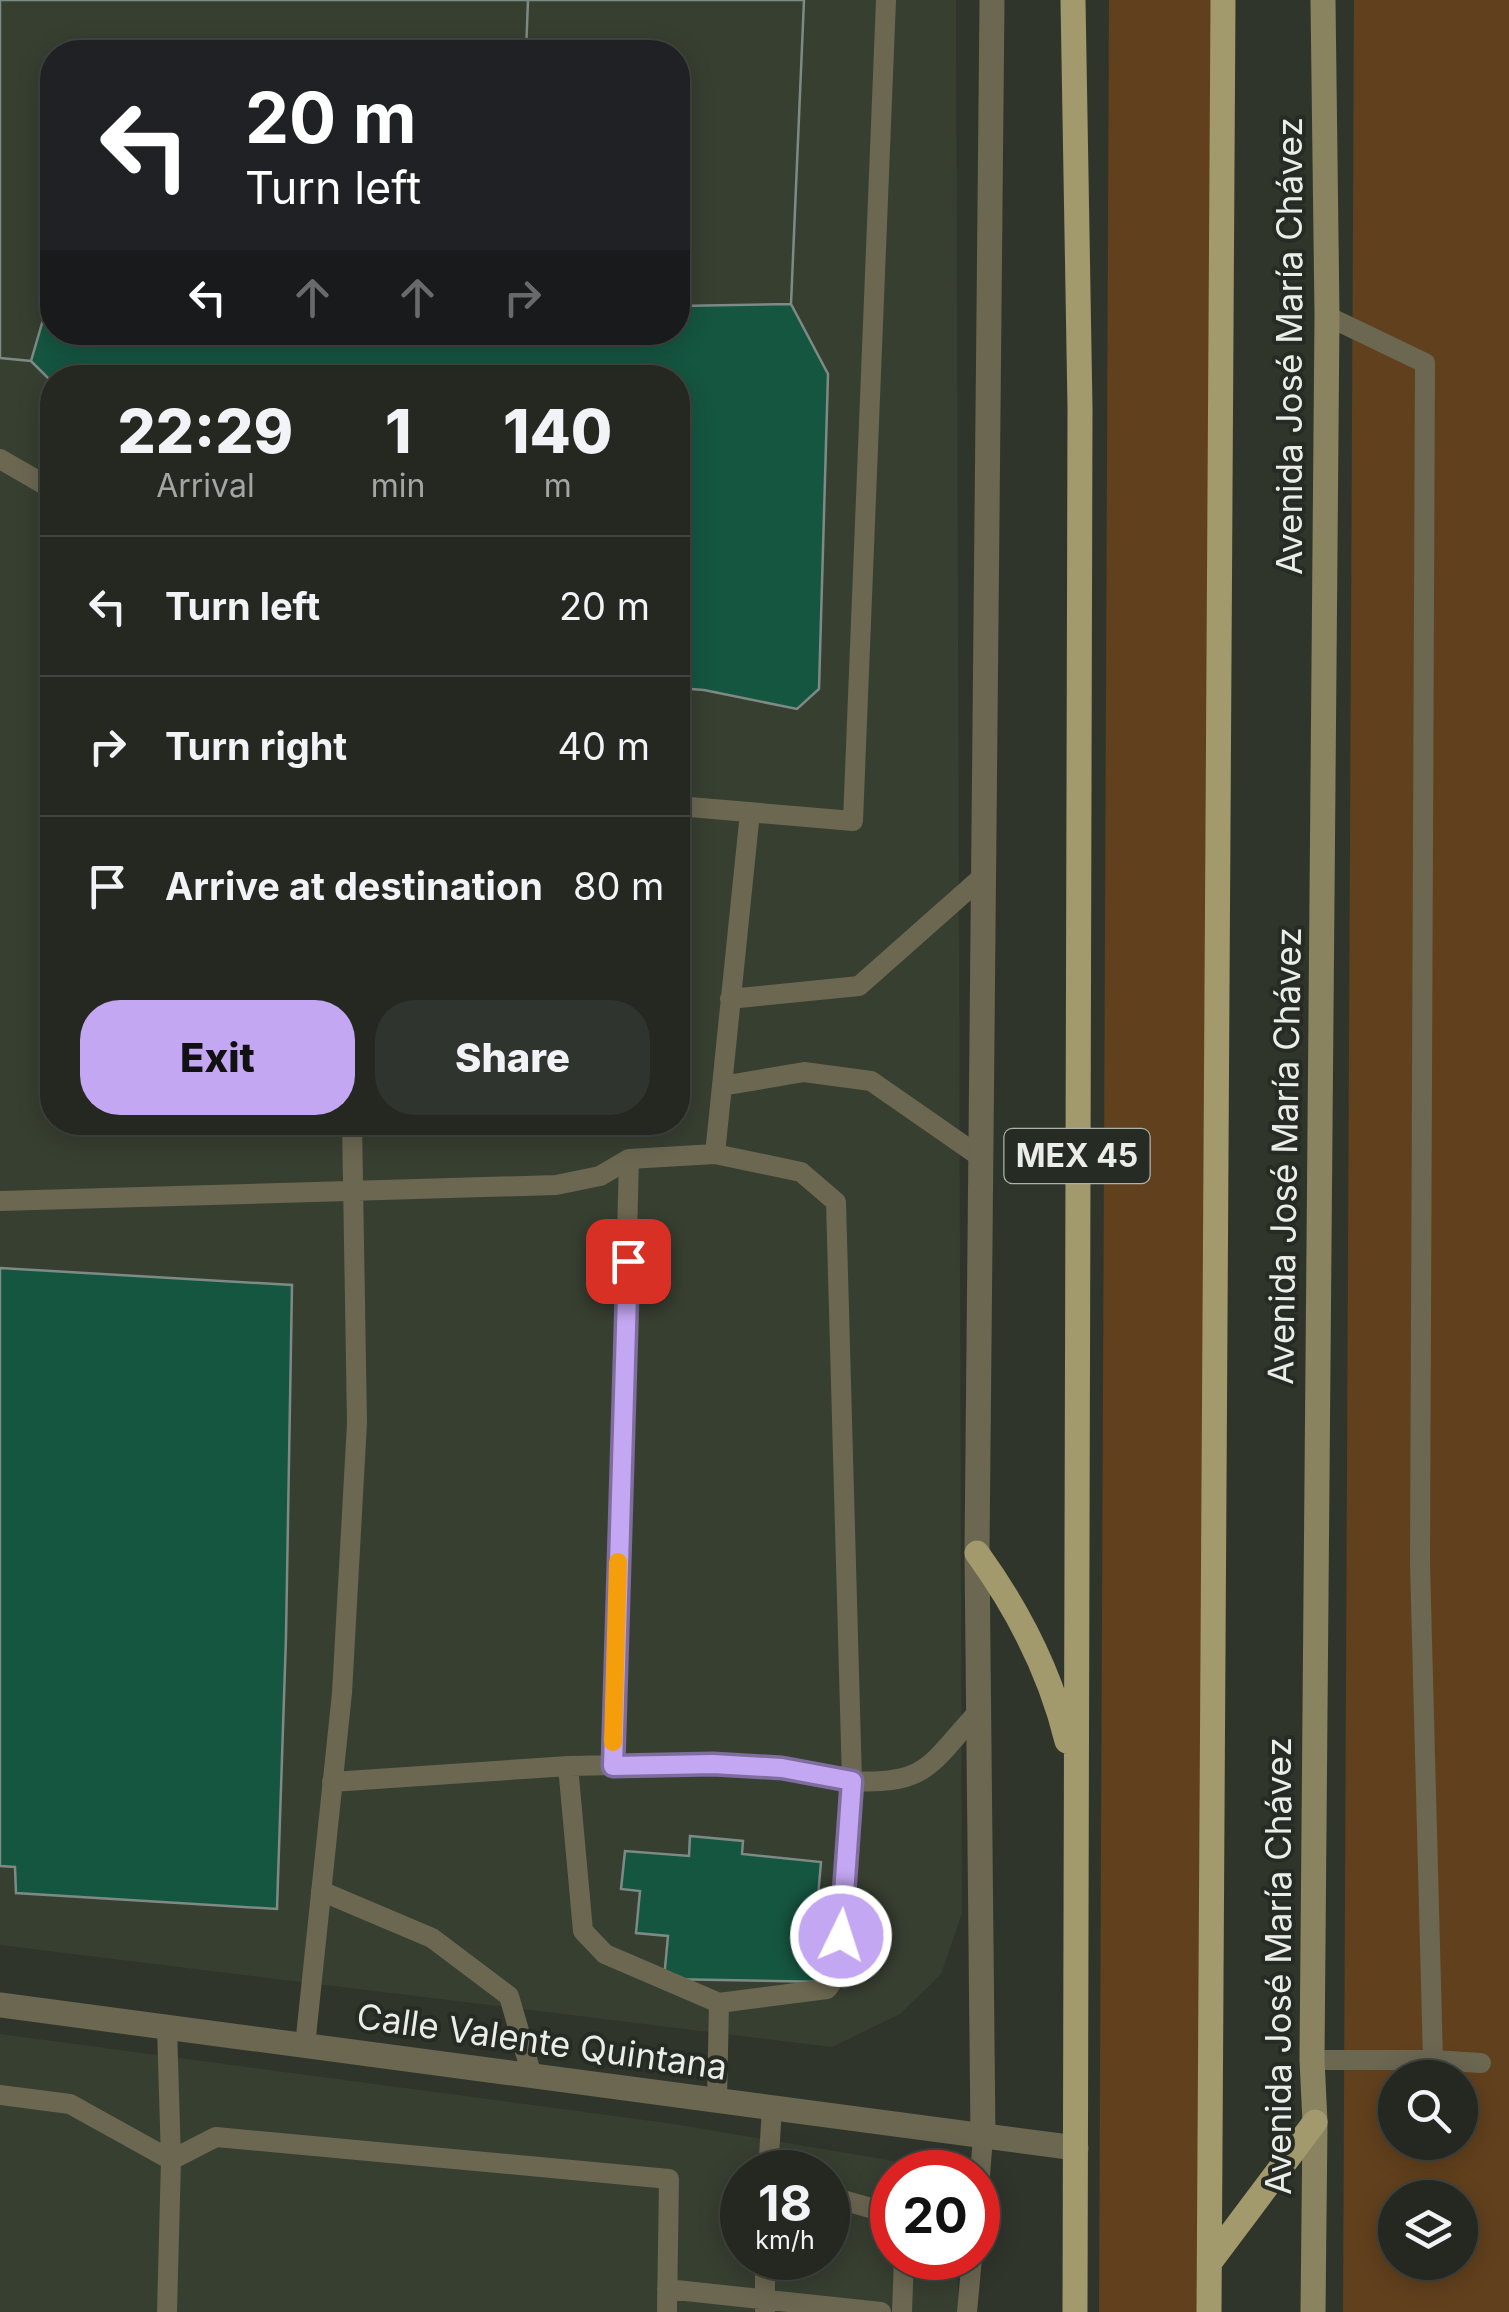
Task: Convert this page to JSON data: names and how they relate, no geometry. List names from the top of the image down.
{
  "streets": {
    "main road": ["Avenida José María Chávez", "MEX 45"],
    "street": ["Calle Valente Quintana"]
  },
  "crossings": [
    ["MEX 45", "Calle Valente Quintana"]
  ],
  "page": {
    "turn": ["20 m", "Turn left"],
    "eta": [
      "22:29",
      "Arrival",
      "1",
      "min",
      "140",
      "m"
    ],
    "list": [
      {
        "name": "Turn left",
        "value": "20 m"
      },
      {
        "name": "Turn right",
        "value": "40 m"
      },
      {
        "name": "Arrive at destination",
        "value": "80 m"
      }
    ],
    "buttons": ["Exit", "Share"],
    "speed": "18 km/h",
    "limit": "20"
  }
}
